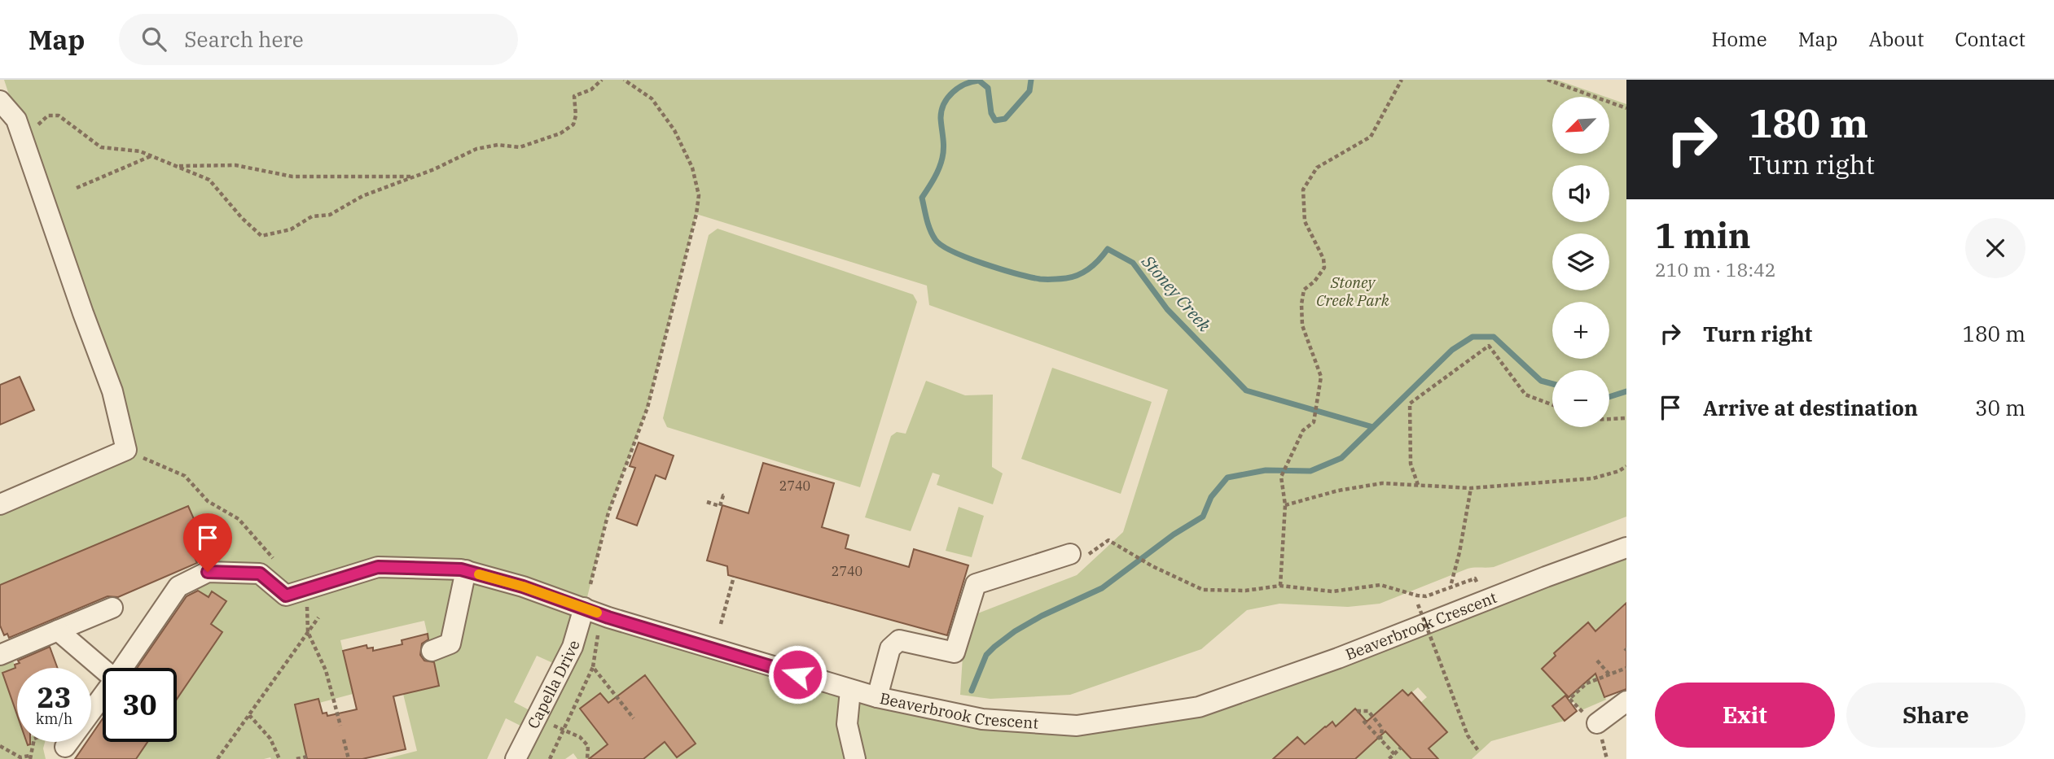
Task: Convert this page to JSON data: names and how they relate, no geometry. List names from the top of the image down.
{
  "streets": {
    "street": ["Beaverbrook Crescent", "Capella Drive"]
  },
  "crossings": [
    ["Beaverbrook Crescent", "Capella Drive"]
  ],
  "water": ["Stoney Creek"],
  "parks": ["Stoney Creek Park"],
  "house_numbers": ["2740", "2740"],
  "north": "bottom left",
  "page": {
    "header": "Map",
    "search": "Search here",
    "nav": [
      "Home",
      "Map",
      "About",
      "Contact"
    ],
    "turn": ["180 m", "Turn right"],
    "map_buttons": ["+", "−"],
    "heading": ["1 min", "210 m · 18:42"],
    "list": [
      {
        "name": "Turn right",
        "value": "180 m"
      },
      {
        "name": "Arrive at destination",
        "value": "30 m"
      }
    ],
    "speed": "23 km/h",
    "limit": "30",
    "buttons": ["Exit", "Share"]
  }
}
